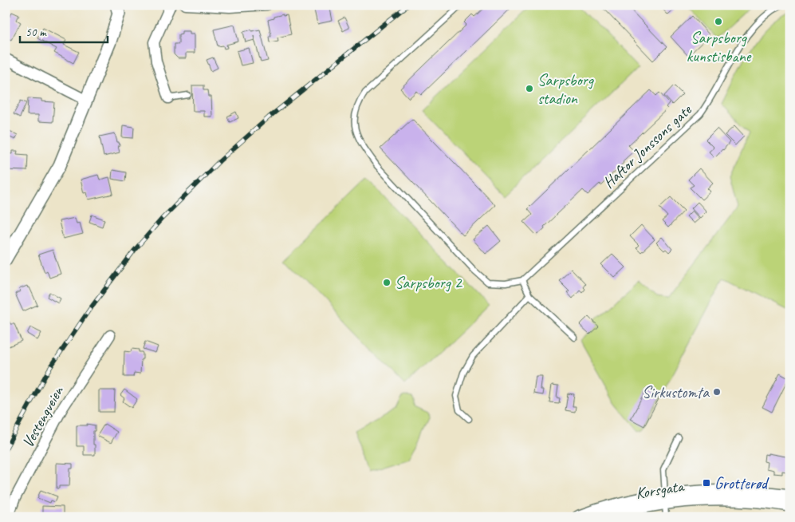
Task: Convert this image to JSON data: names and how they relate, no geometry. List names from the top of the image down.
{
  "streets": {
    "street": ["Vestengveien", "Korsgata"],
    "lane": ["Haftor Jonssons gate"]
  },
  "places": {
    "other": [
      "Sarpsborg kunstisbane",
      "Sarpsborg stadion",
      "Sarpsborg 2",
      "Sirkustomta"
    ],
    "transit": ["Grotterød"]
  },
  "scale_bar": "50 m"
}
